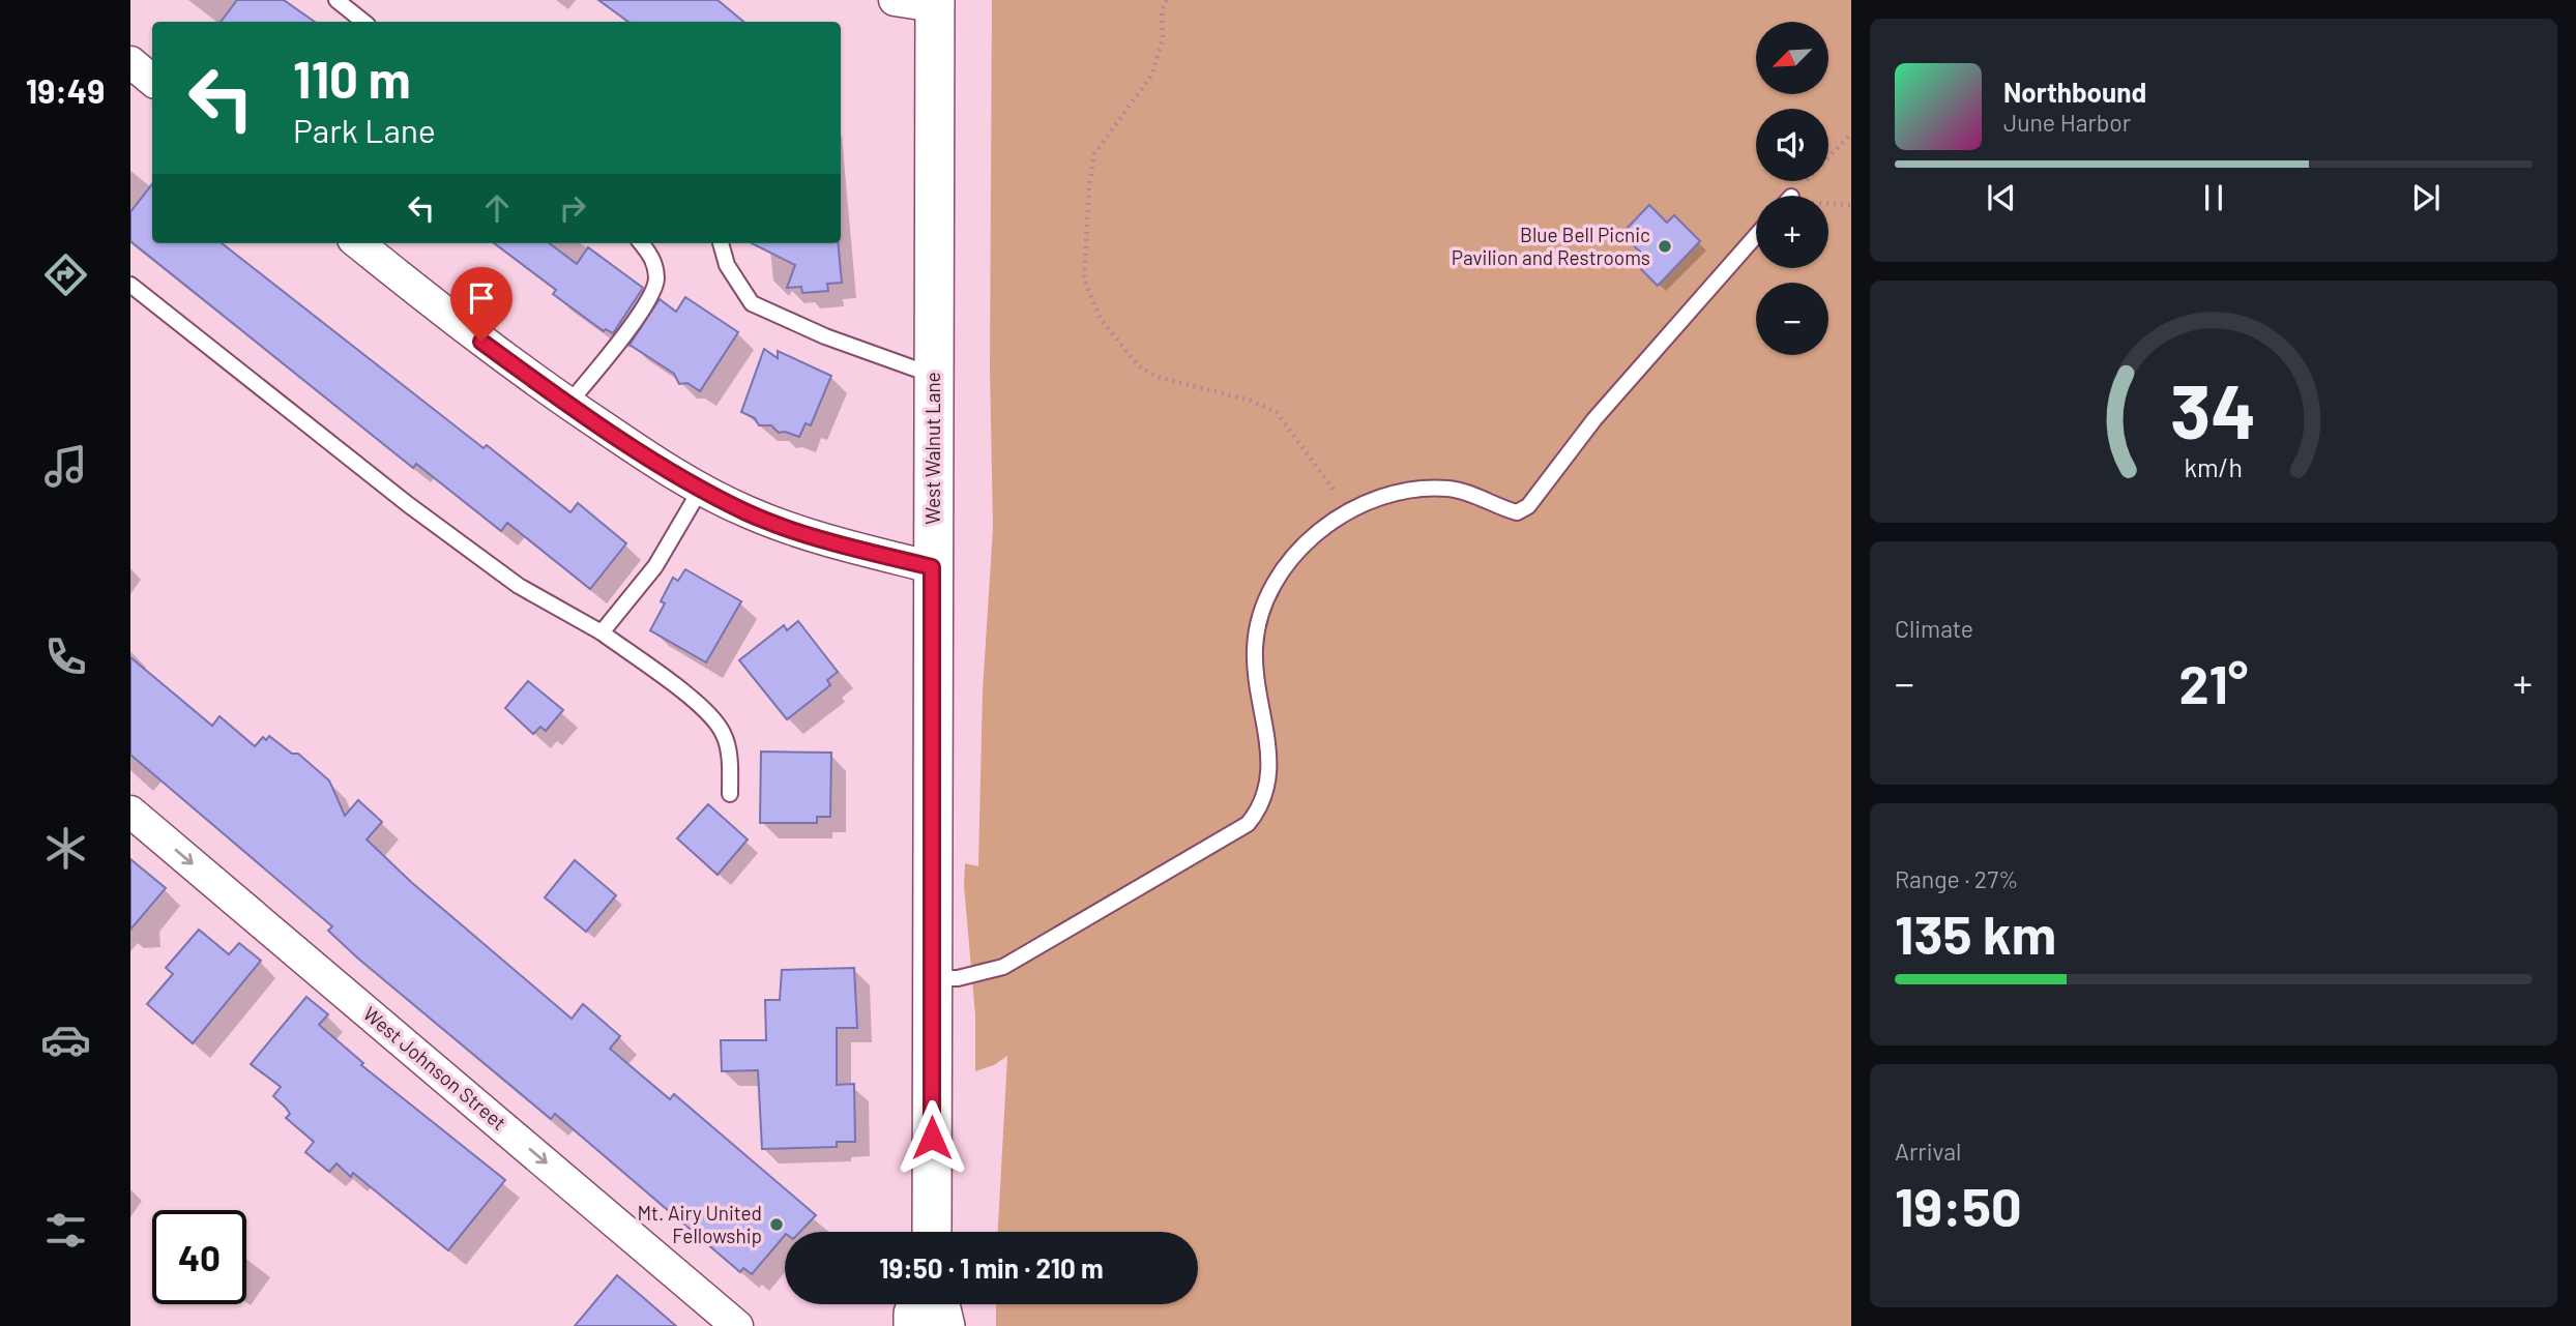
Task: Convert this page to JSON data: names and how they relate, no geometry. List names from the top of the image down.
{
  "streets": {
    "street": ["West Walnut Lane", "West Johnson Street"]
  },
  "one_way": ["West Johnson Street"],
  "places": ["Blue Bell Picnic Pavilion and Restrooms", "Mt. Airy United Fellowship"],
  "north": "bottom left",
  "page": {
    "tabs": "19:49",
    "map_buttons": ["+", "−"],
    "turn": ["110 m", "Park Lane"],
    "song": ["Northbound", "June Harbor"],
    "tile": [
      "Climate",
      ["Range · 27%", "135 km"],
      ["Arrival", "19:50"]
    ],
    "heat": ["−", "21°", "+"],
    "limit": "40",
    "trip": "19:50 · 1 min · 210 m",
    "gauge": ["34", "km/h"]
  }
}
